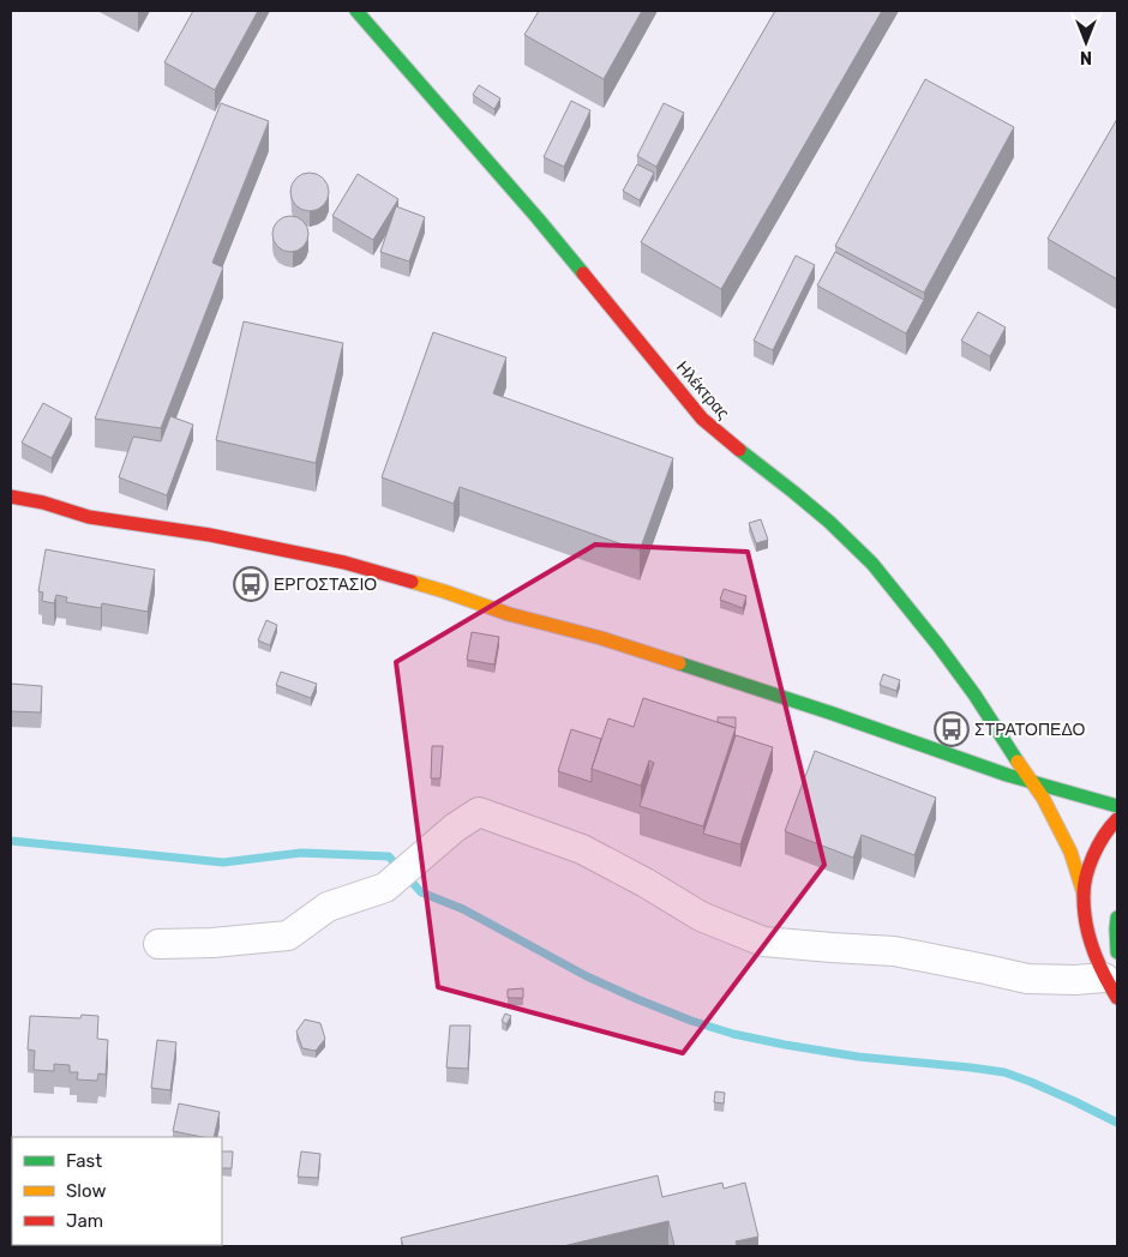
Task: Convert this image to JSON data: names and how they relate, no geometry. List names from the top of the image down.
{
  "streets": {
    "street": ["Ηλέκτρας"]
  },
  "places": {
    "bus stop": ["ΕΡΓΟΣΤΑΣΙΟ", "ΣΤΡΑΤΟΠΕΔΟ"]
  },
  "legend": ["Fast", "Slow", "Jam"],
  "north": "bottom"
}
